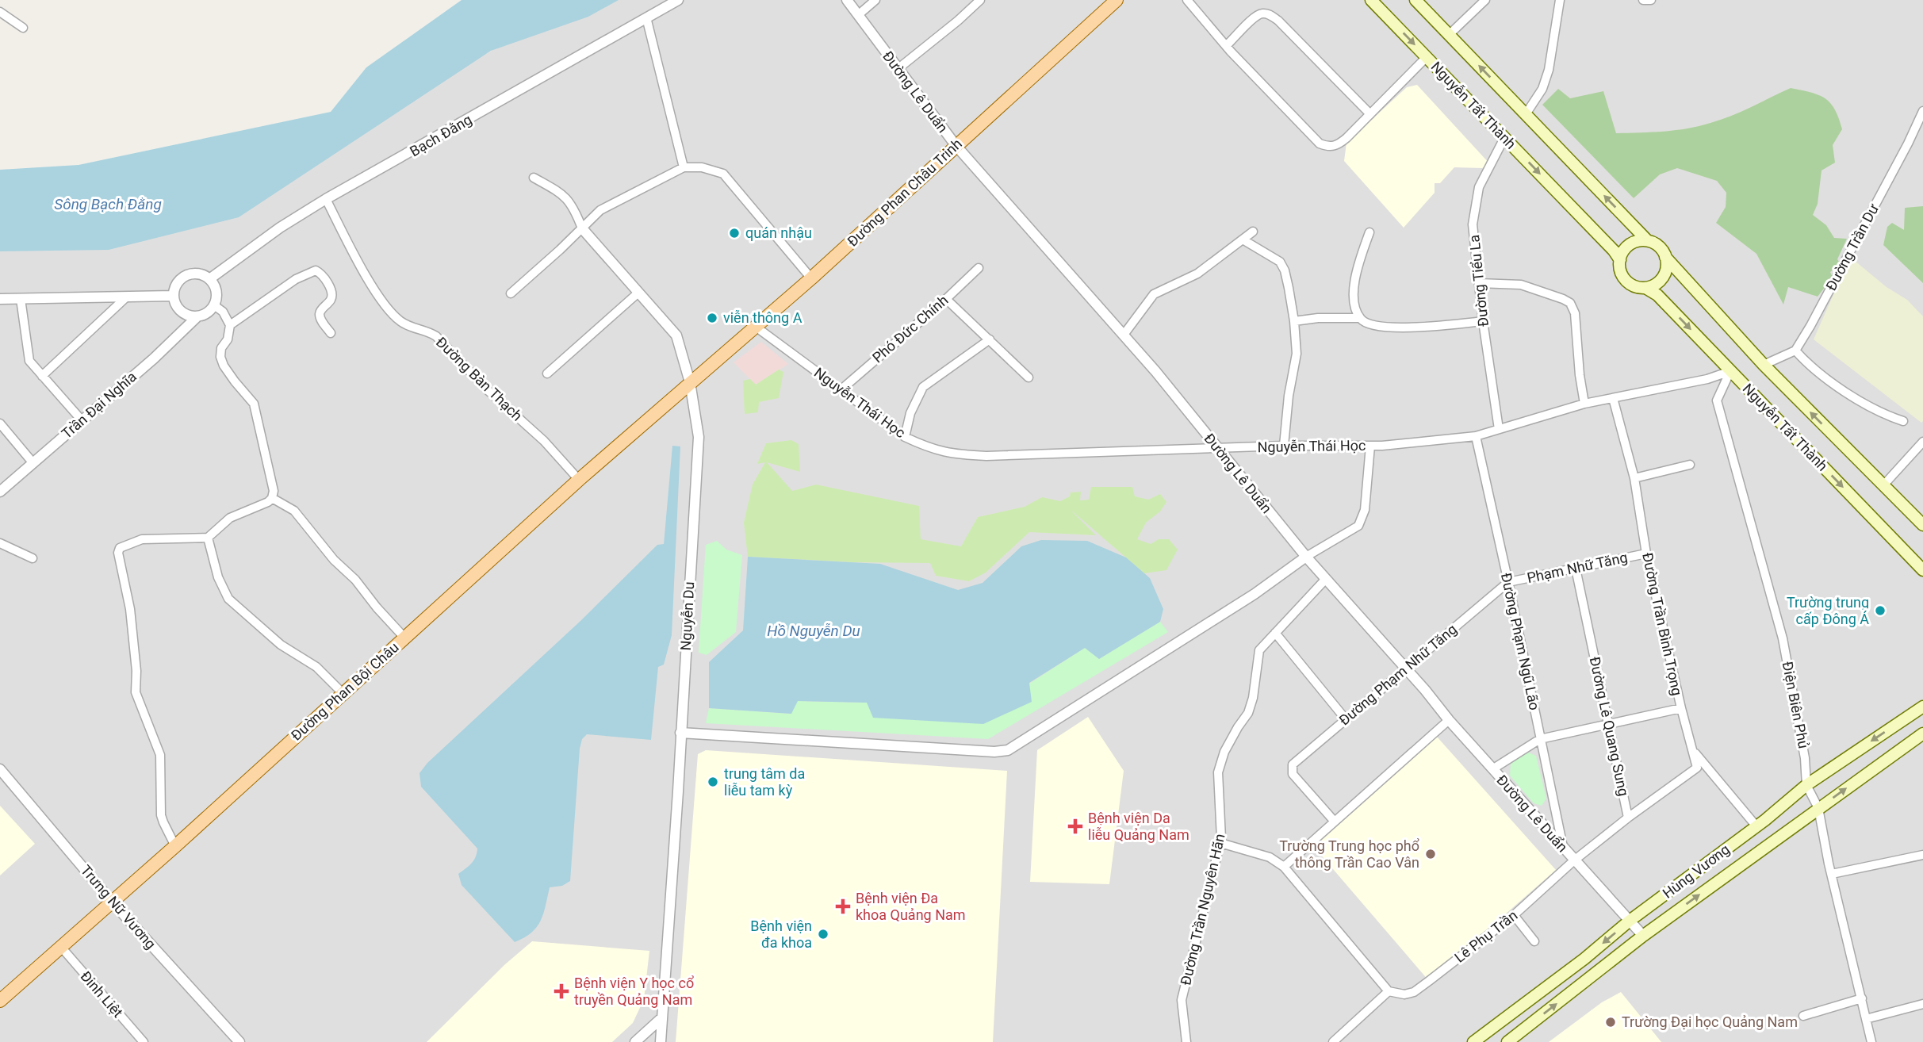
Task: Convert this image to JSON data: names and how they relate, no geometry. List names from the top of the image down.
{
  "streets": {
    "main road": [
      "Nguyễn Tất Thành",
      "Đường Phan Châu Trinh",
      "Đường Phan Bội Châu",
      "Hùng Vương"
    ],
    "street": [
      "Đường Lê Duẩn",
      "Bạch Đằng",
      "Đường Trần Dư",
      "Đường Tiểu La",
      "Phó Đức Chính",
      "Đường Bàn Thạch",
      "Nguyễn Thái Học",
      "Trần Đại Nghĩa",
      "Phạm Nhữ Tăng",
      "Nguyễn Du",
      "Đường Trần Bình Trọng",
      "Đường Phạm Ngũ Lão",
      "Đường Phạm Nhữ Tăng",
      "Điện Biên Phủ",
      "Đường Lê Quang Sung",
      "Trưng Nữ Vương",
      "Đường Trần Nguyên Hãn",
      "Lê Phụ Trần",
      "Đinh Liệt"
    ]
  },
  "crossings": [
    ["Đường Lê Duẩn", "Đường Phan Châu Trinh"],
    ["Đường Lê Duẩn", "Nguyễn Thái Học"],
    ["Đường Lê Duẩn", "Đường Phạm Ngũ Lão"],
    ["Đường Lê Duẩn", "Đường Phạm Nhữ Tăng"],
    ["Đường Lê Duẩn", "Hùng Vương"],
    ["Đường Lê Duẩn", "Đường Trần Nguyên Hãn"],
    ["Đường Lê Duẩn", "Lê Phụ Trần"],
    ["Nguyễn Tất Thành", "Đường Tiểu La"],
    ["Nguyễn Tất Thành", "Nguyễn Thái Học"],
    ["Nguyễn Tất Thành", "Điện Biên Phủ"],
    ["Bạch Đằng", "Đường Bàn Thạch"],
    ["Bạch Đằng", "Trần Đại Nghĩa"],
    ["Đường Phan Châu Trinh", "Nguyễn Thái Học"],
    ["Đường Phan Châu Trinh", "Nguyễn Du"],
    ["Đường Phan Châu Trinh", "Đường Phan Bội Châu"],
    ["Đường Tiểu La", "Nguyễn Thái Học"],
    ["Phó Đức Chính", "Nguyễn Thái Học"],
    ["Đường Bàn Thạch", "Đường Phan Bội Châu"],
    ["Nguyễn Thái Học", "Đường Trần Bình Trọng"],
    ["Nguyễn Thái Học", "Đường Phạm Ngũ Lão"],
    ["Nguyễn Thái Học", "Điện Biên Phủ"],
    ["Phạm Nhữ Tăng", "Đường Trần Bình Trọng"],
    ["Phạm Nhữ Tăng", "Đường Phạm Ngũ Lão"],
    ["Phạm Nhữ Tăng", "Đường Phạm Nhữ Tăng"],
    ["Phạm Nhữ Tăng", "Đường Lê Quang Sung"],
    ["Nguyễn Du", "Đường Phan Bội Châu"],
    ["Đường Phạm Ngũ Lão", "Đường Phạm Nhữ Tăng"],
    ["Đường Phan Bội Châu", "Trưng Nữ Vương"],
    ["Đường Phan Bội Châu", "Đinh Liệt"],
    ["Điện Biên Phủ", "Hùng Vương"]
  ],
  "water": ["Sông Bạch Đằng", "Hồ Nguyễn Du"],
  "places": {
    "other": [
      "quán nhậu",
      "viễn thông A",
      "Trường trung cấp Đông Á",
      "trung tâm da liễu tam kỳ",
      "Trường Trung học phổ thông Trần Cao Vân",
      "Bệnh viện đa khoa",
      "Trường Đại học Quảng Nam"
    ],
    "health": ["Bệnh viện Da liễu Quảng Nam", "Bệnh viện Đa khoa Quảng Nam", "Bệnh viện Y học cổ truyền Quảng Nam"]
  }
}
